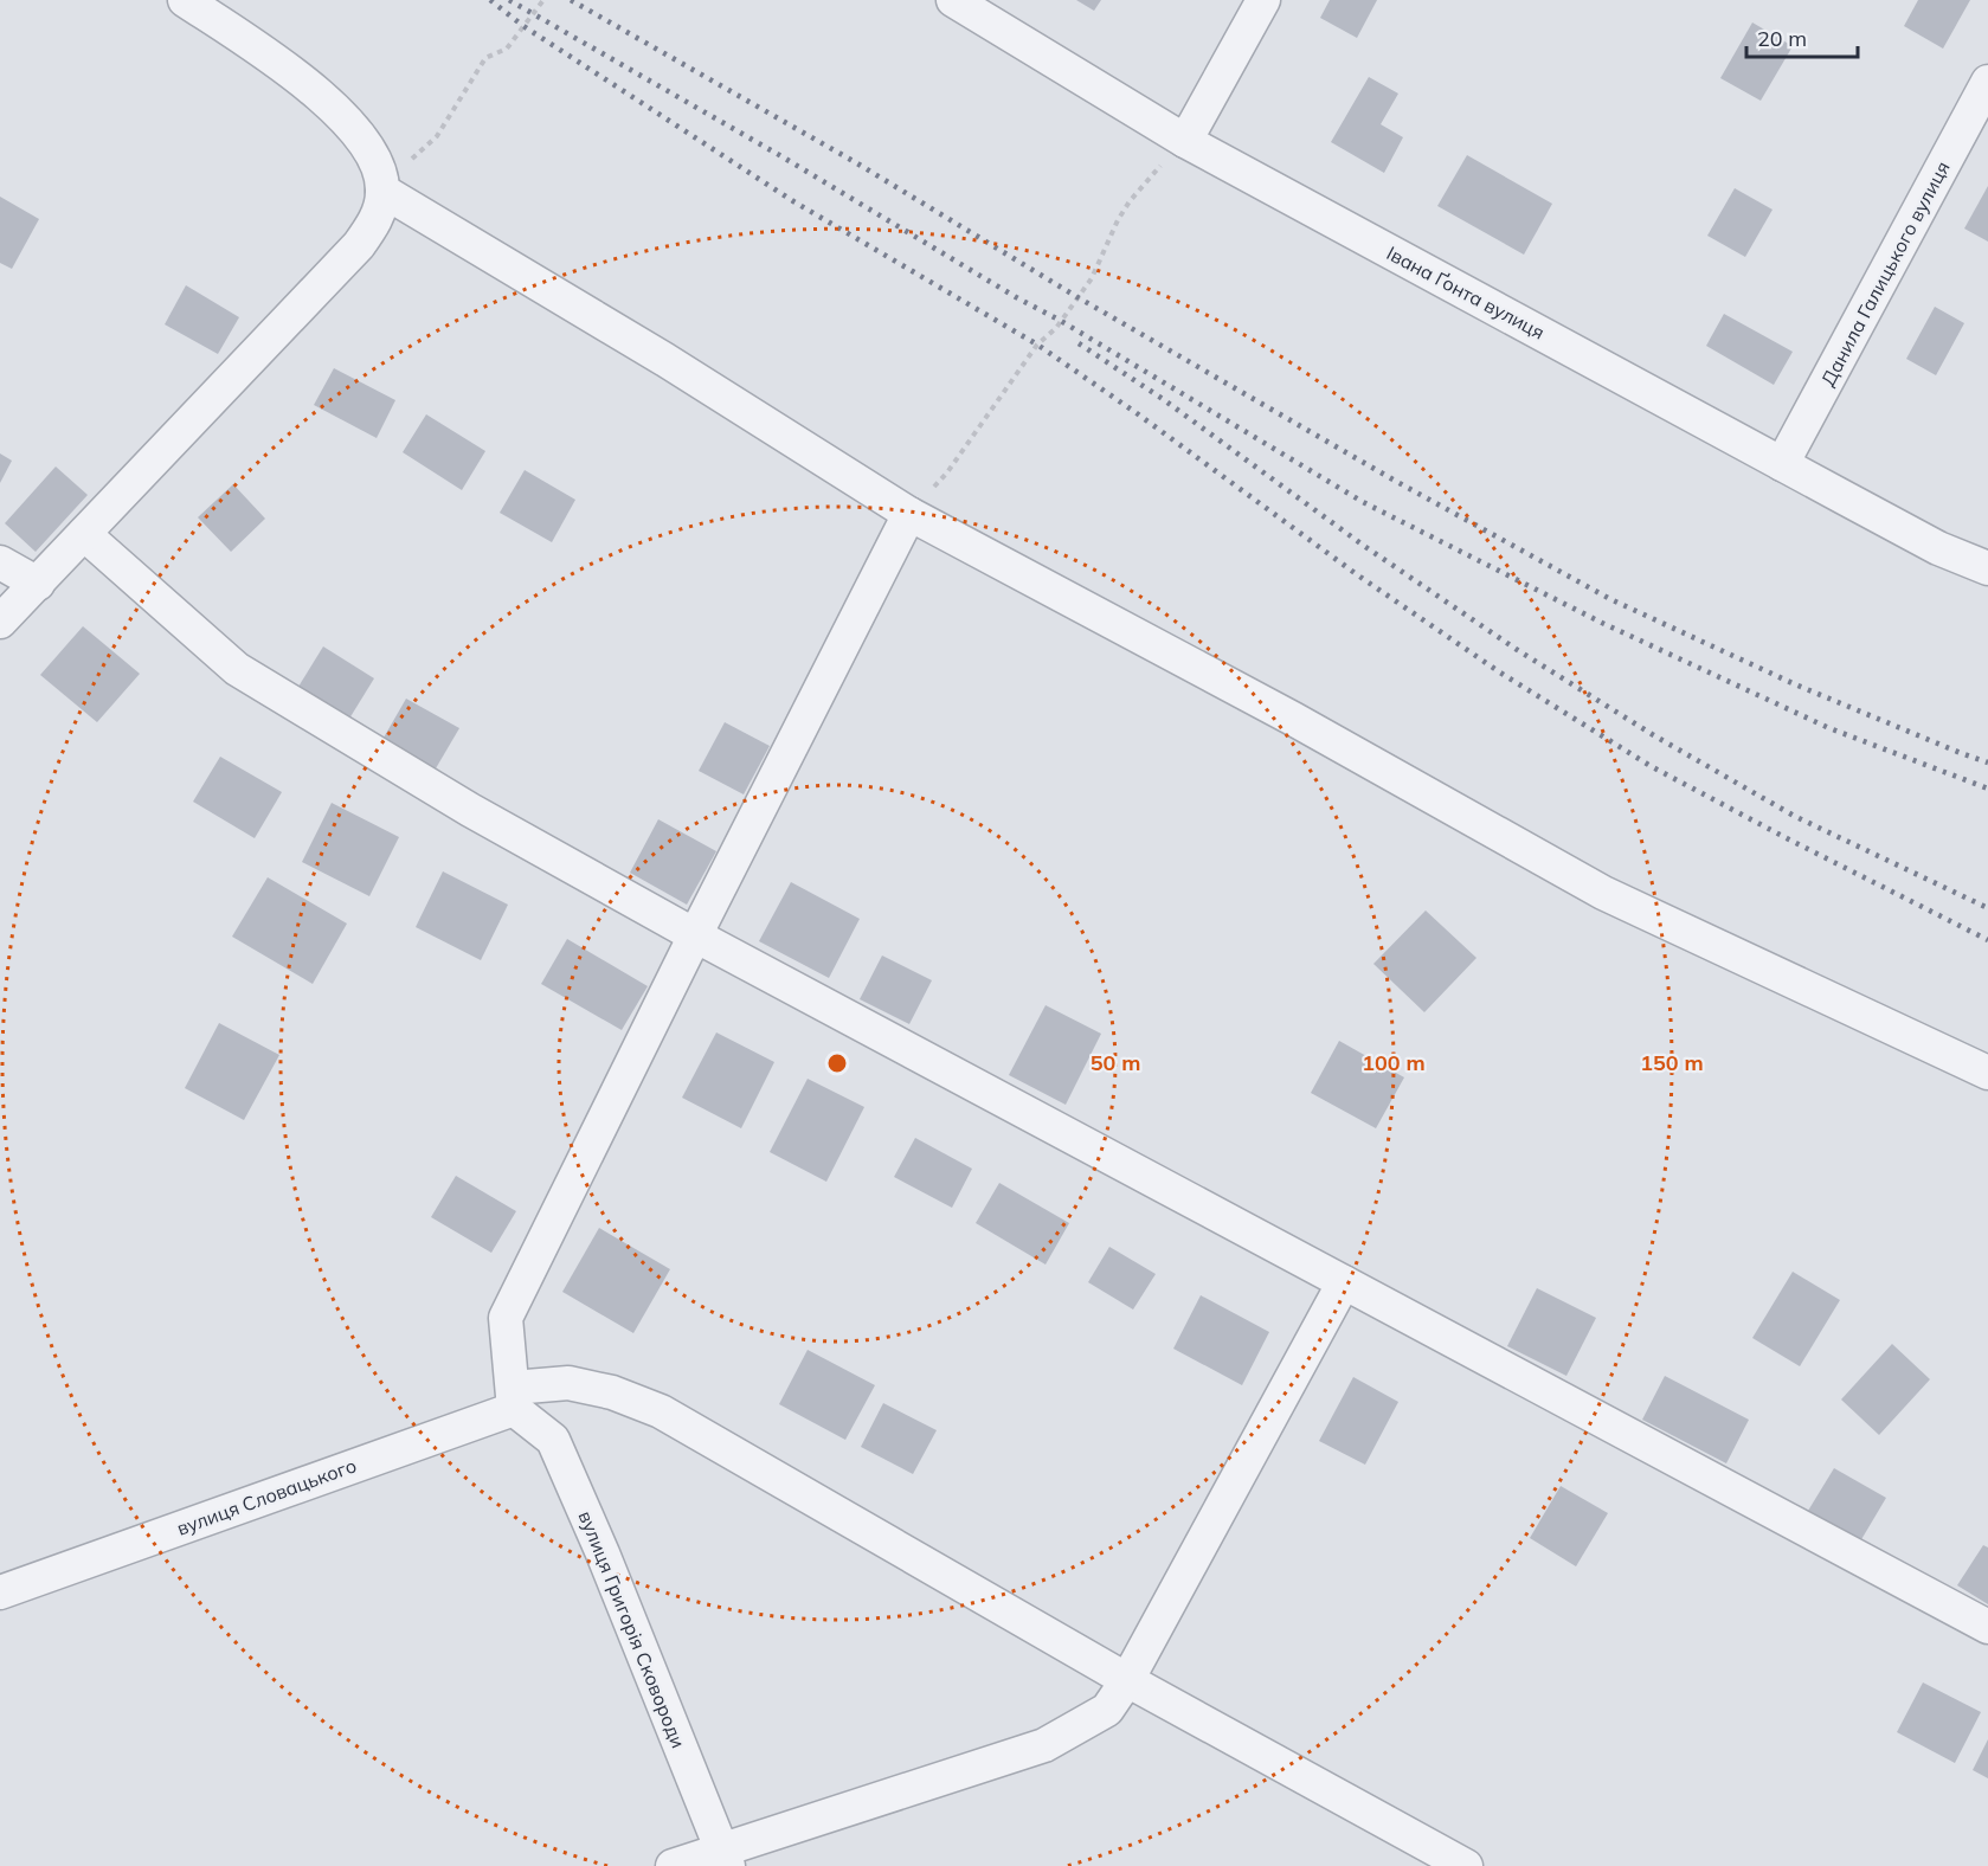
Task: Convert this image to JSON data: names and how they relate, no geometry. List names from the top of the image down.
{
  "streets": {
    "street": [
      "Данила Галицького вулиця",
      "Івана Ґонта вулиця",
      "вулиця Словацького",
      "вулиця Григорія Сковороди"
    ]
  },
  "crossings": [
    ["Данила Галицького вулиця", "Івана Ґонта вулиця"],
    ["вулиця Словацького", "вулиця Григорія Сковороди"]
  ],
  "scale_bar": "20 m",
  "rings": ["50 m", "100 m", "150 m"]
}
